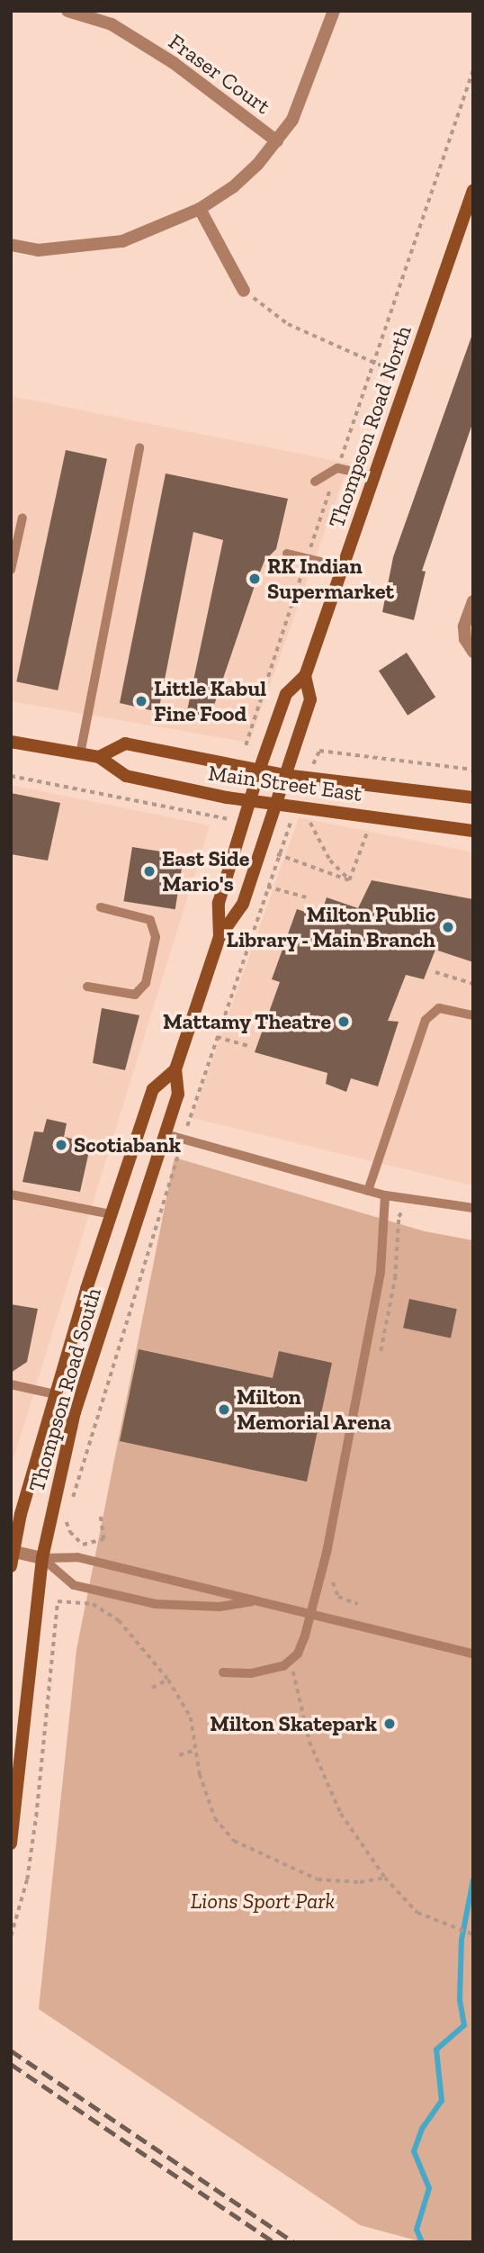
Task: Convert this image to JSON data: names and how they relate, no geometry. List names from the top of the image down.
{
  "streets": {
    "main road": ["Thompson Road North", "Main Street East", "Thompson Road South"],
    "street": ["Fraser Court"]
  },
  "crossings": [
    ["Thompson Road North", "Main Street East"],
    ["Thompson Road North", "Thompson Road South"],
    ["Main Street East", "Thompson Road South"]
  ],
  "parks": ["Lions Sport Park"],
  "places": [
    "RK Indian Supermarket",
    "Little Kabul Fine Food",
    "East Side Mario's",
    "Milton Public Library - Main Branch",
    "Mattamy Theatre",
    "Scotiabank",
    "Milton Memorial Arena",
    "Milton Skatepark"
  ]
}
